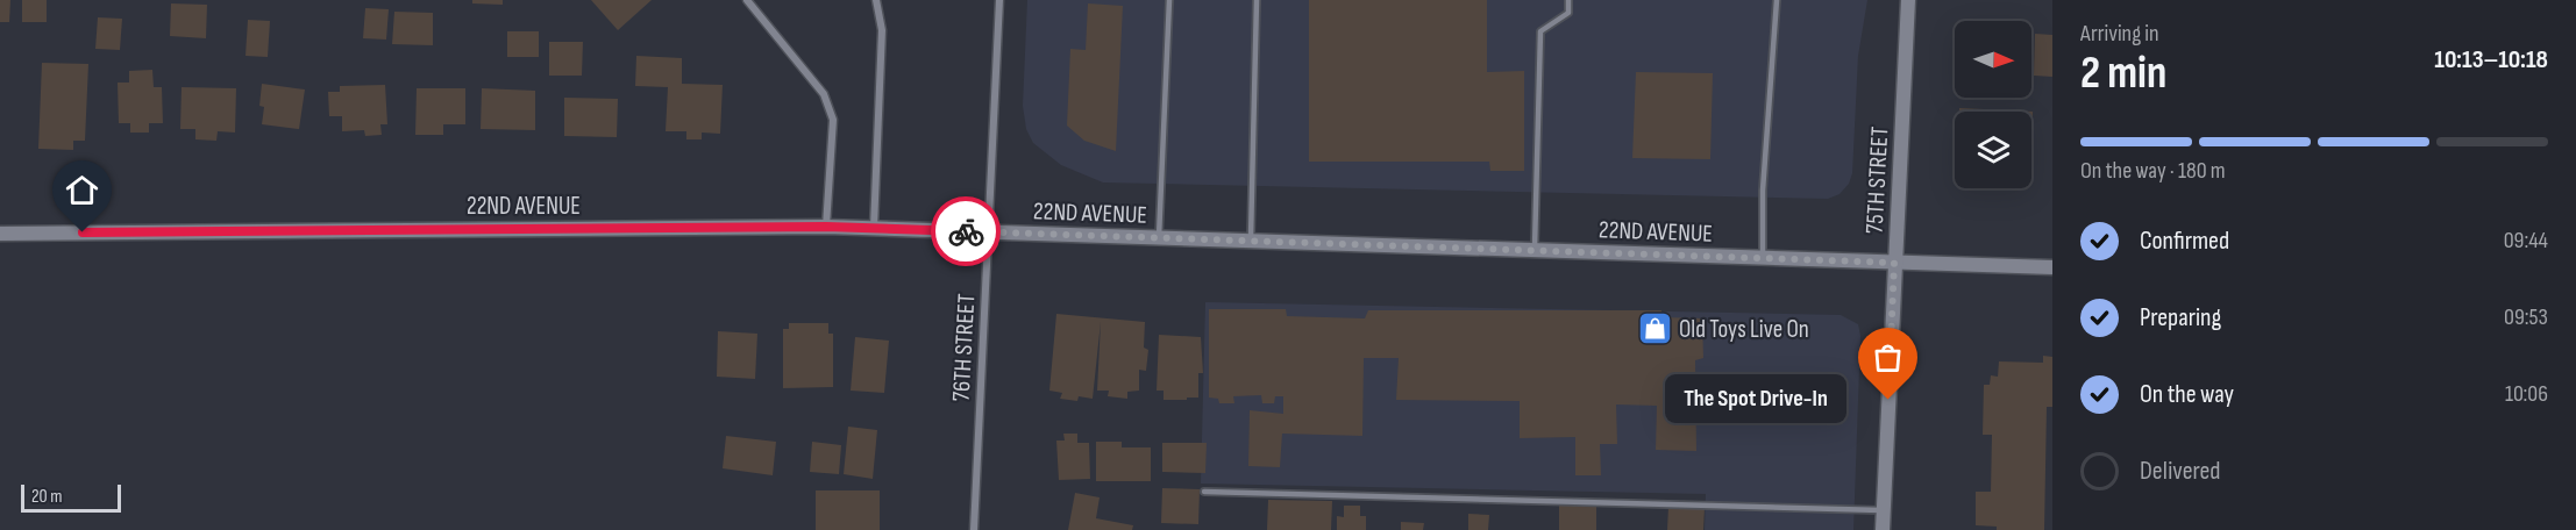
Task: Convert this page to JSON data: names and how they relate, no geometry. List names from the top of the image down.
{
  "streets": {
    "street": ["75TH STREET", "22ND AVENUE", "76TH STREET"]
  },
  "crossings": [
    ["75TH STREET", "22ND AVENUE"],
    ["22ND AVENUE", "76TH STREET"]
  ],
  "places": {
    "shop": ["Old Toys Live On"],
    "other": ["The Spot Drive-In"]
  },
  "scale_bar": "20 m",
  "north": "right",
  "page": {
    "heading": ["2 min", "Arriving in", "10:13–10:18"],
    "bar": "On the way · 180 m",
    "list": [
      ["Confirmed", "09:44"],
      ["Preparing", "09:53"],
      ["On the way", "10:06"],
      "Delivered"
    ],
    "bubble": "The Spot Drive-In",
    "scale": "20 m"
  }
}
